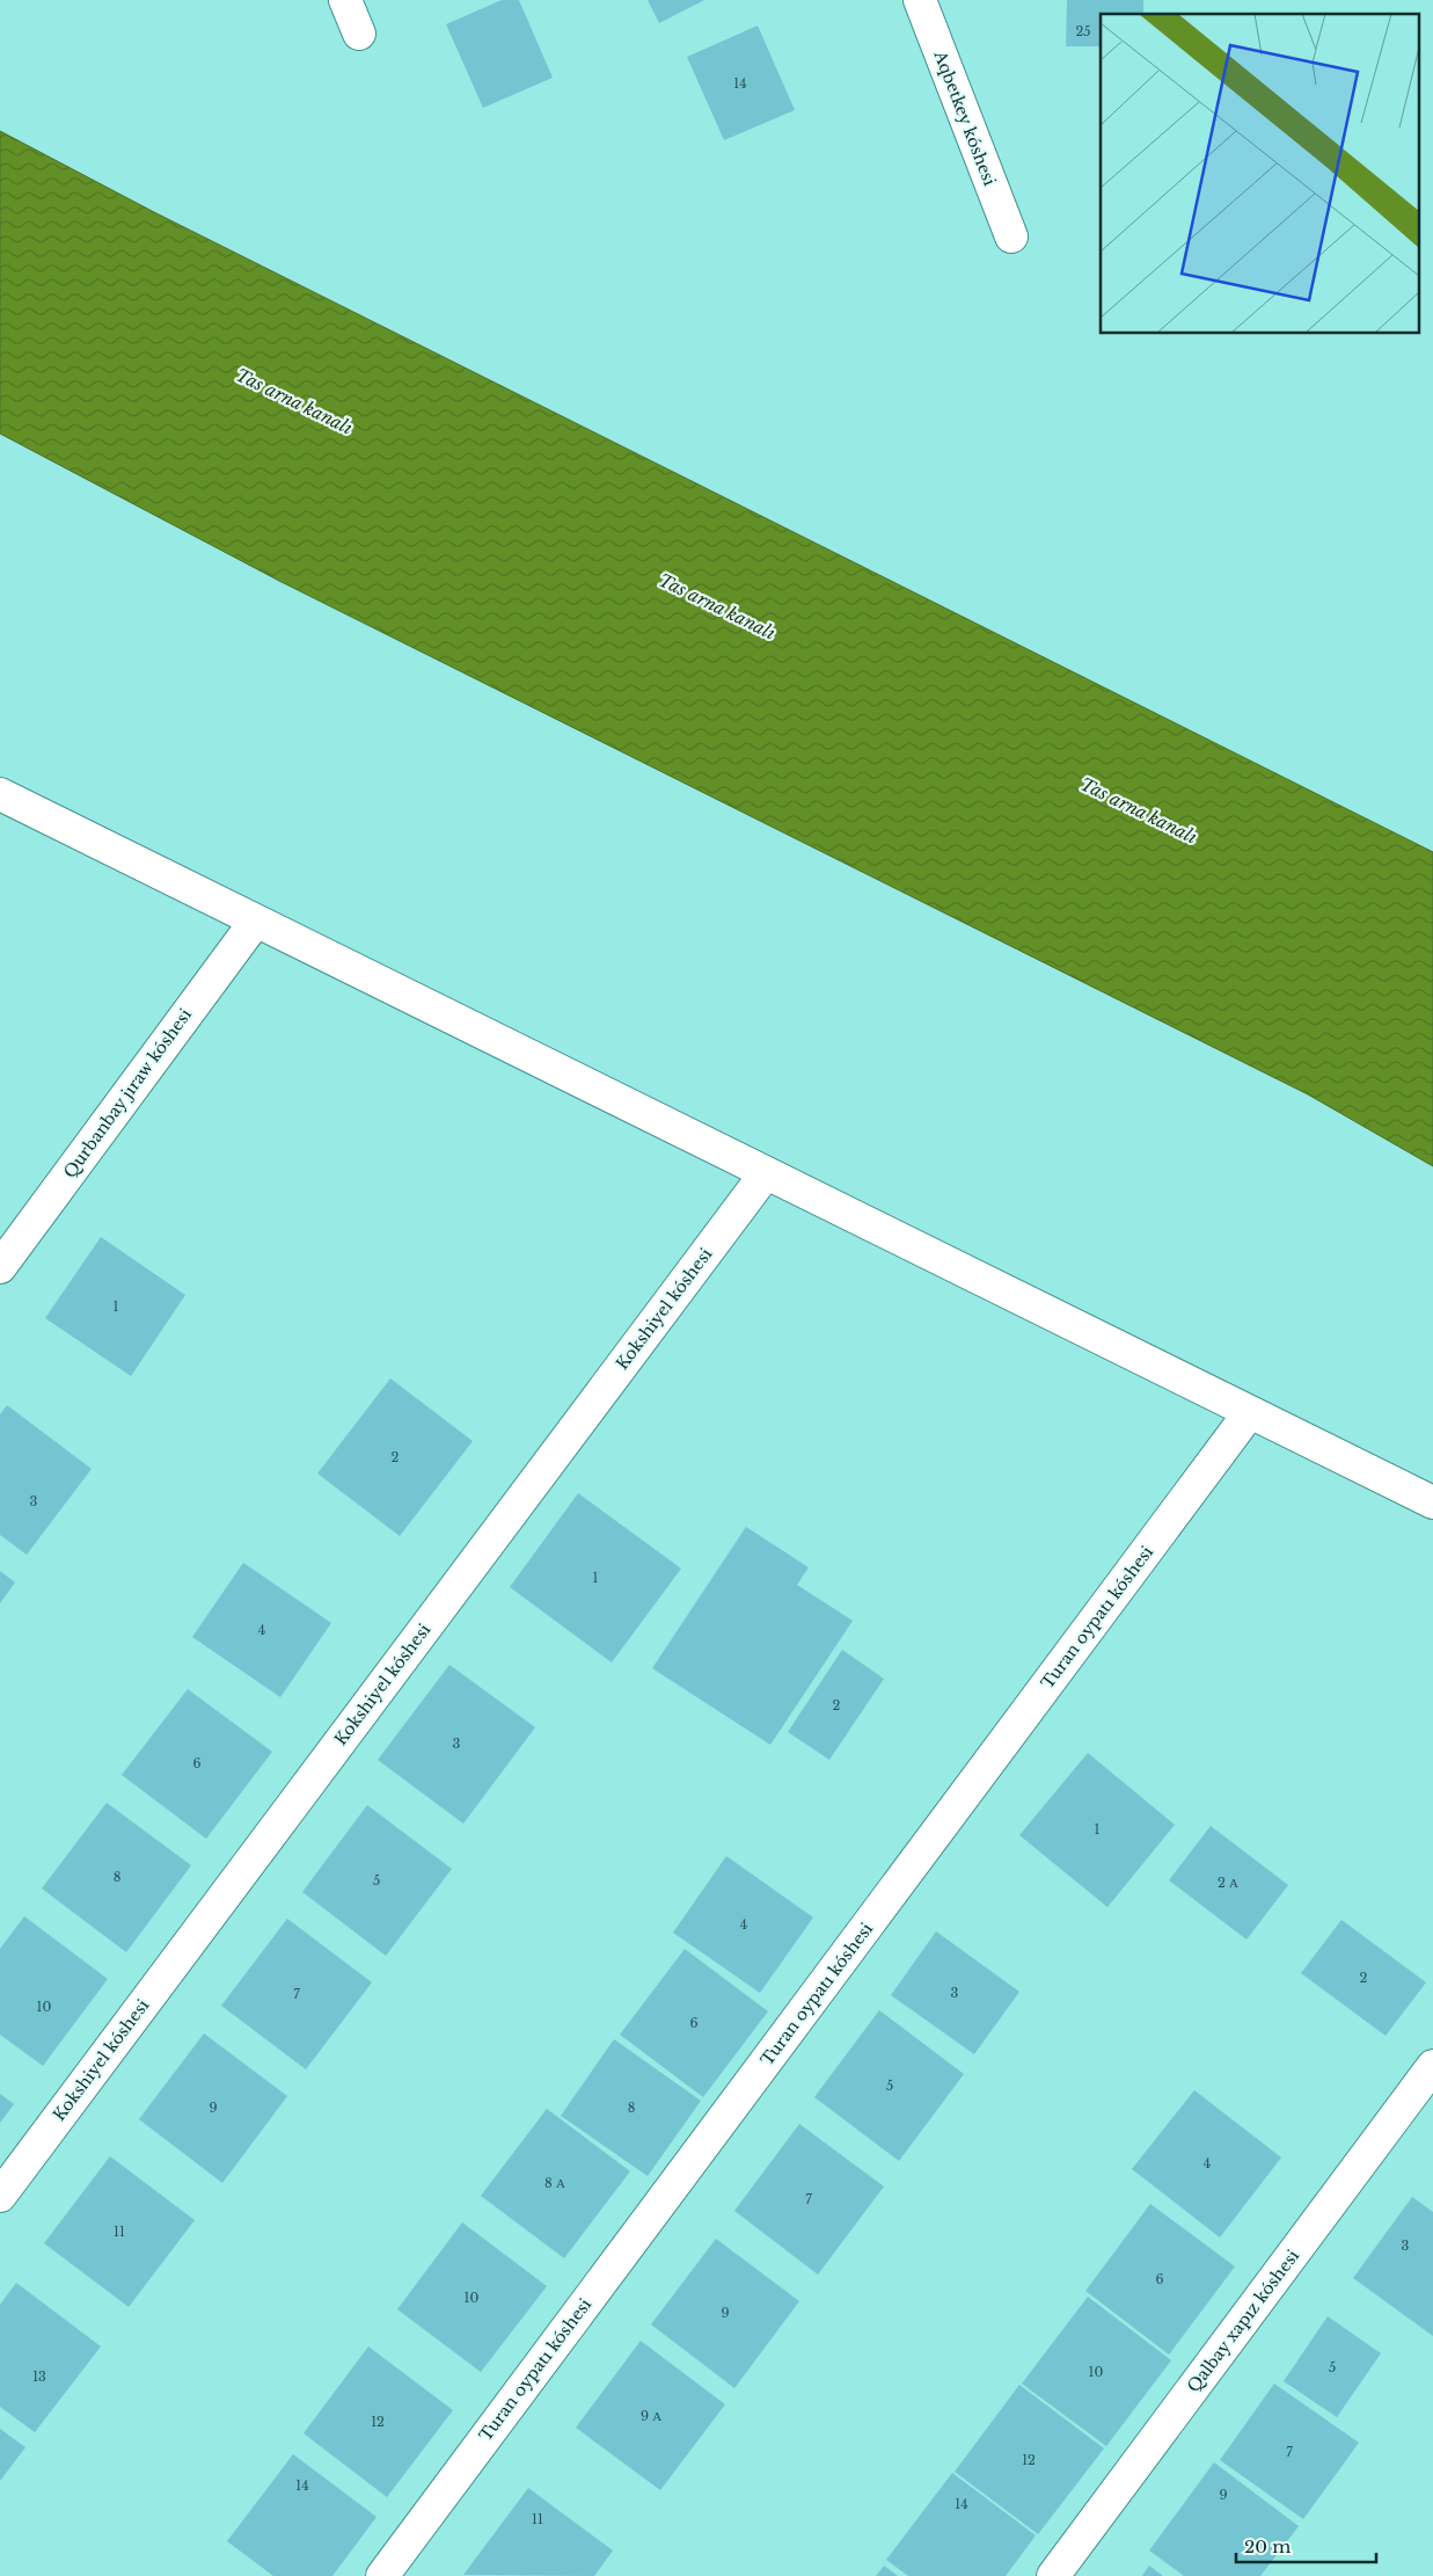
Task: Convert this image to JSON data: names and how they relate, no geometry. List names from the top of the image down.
{
  "streets": {
    "street": [
      "Aqbetkey kóshesi",
      "Qurbanbay jıraw kóshesi",
      "Kokshiyel kóshesi",
      "Turan oypatı kóshesi",
      "Qalbay xapız kóshesi"
    ]
  },
  "water": ["Tas arna kanalı"],
  "house_numbers": [
    "25",
    "14",
    "1",
    "2",
    "3",
    "1",
    "4",
    "2",
    "3",
    "6",
    "1",
    "8",
    "5",
    "2 А",
    "4",
    "2",
    "3",
    "7",
    "10",
    "6",
    "5",
    "9",
    "8",
    "4",
    "8 А",
    "7",
    "11",
    "3",
    "6",
    "10",
    "9",
    "5",
    "10",
    "13",
    "9 А",
    "12",
    "7",
    "12",
    "14",
    "9",
    "14",
    "11"
  ],
  "scale_bar": "20 m"
}
